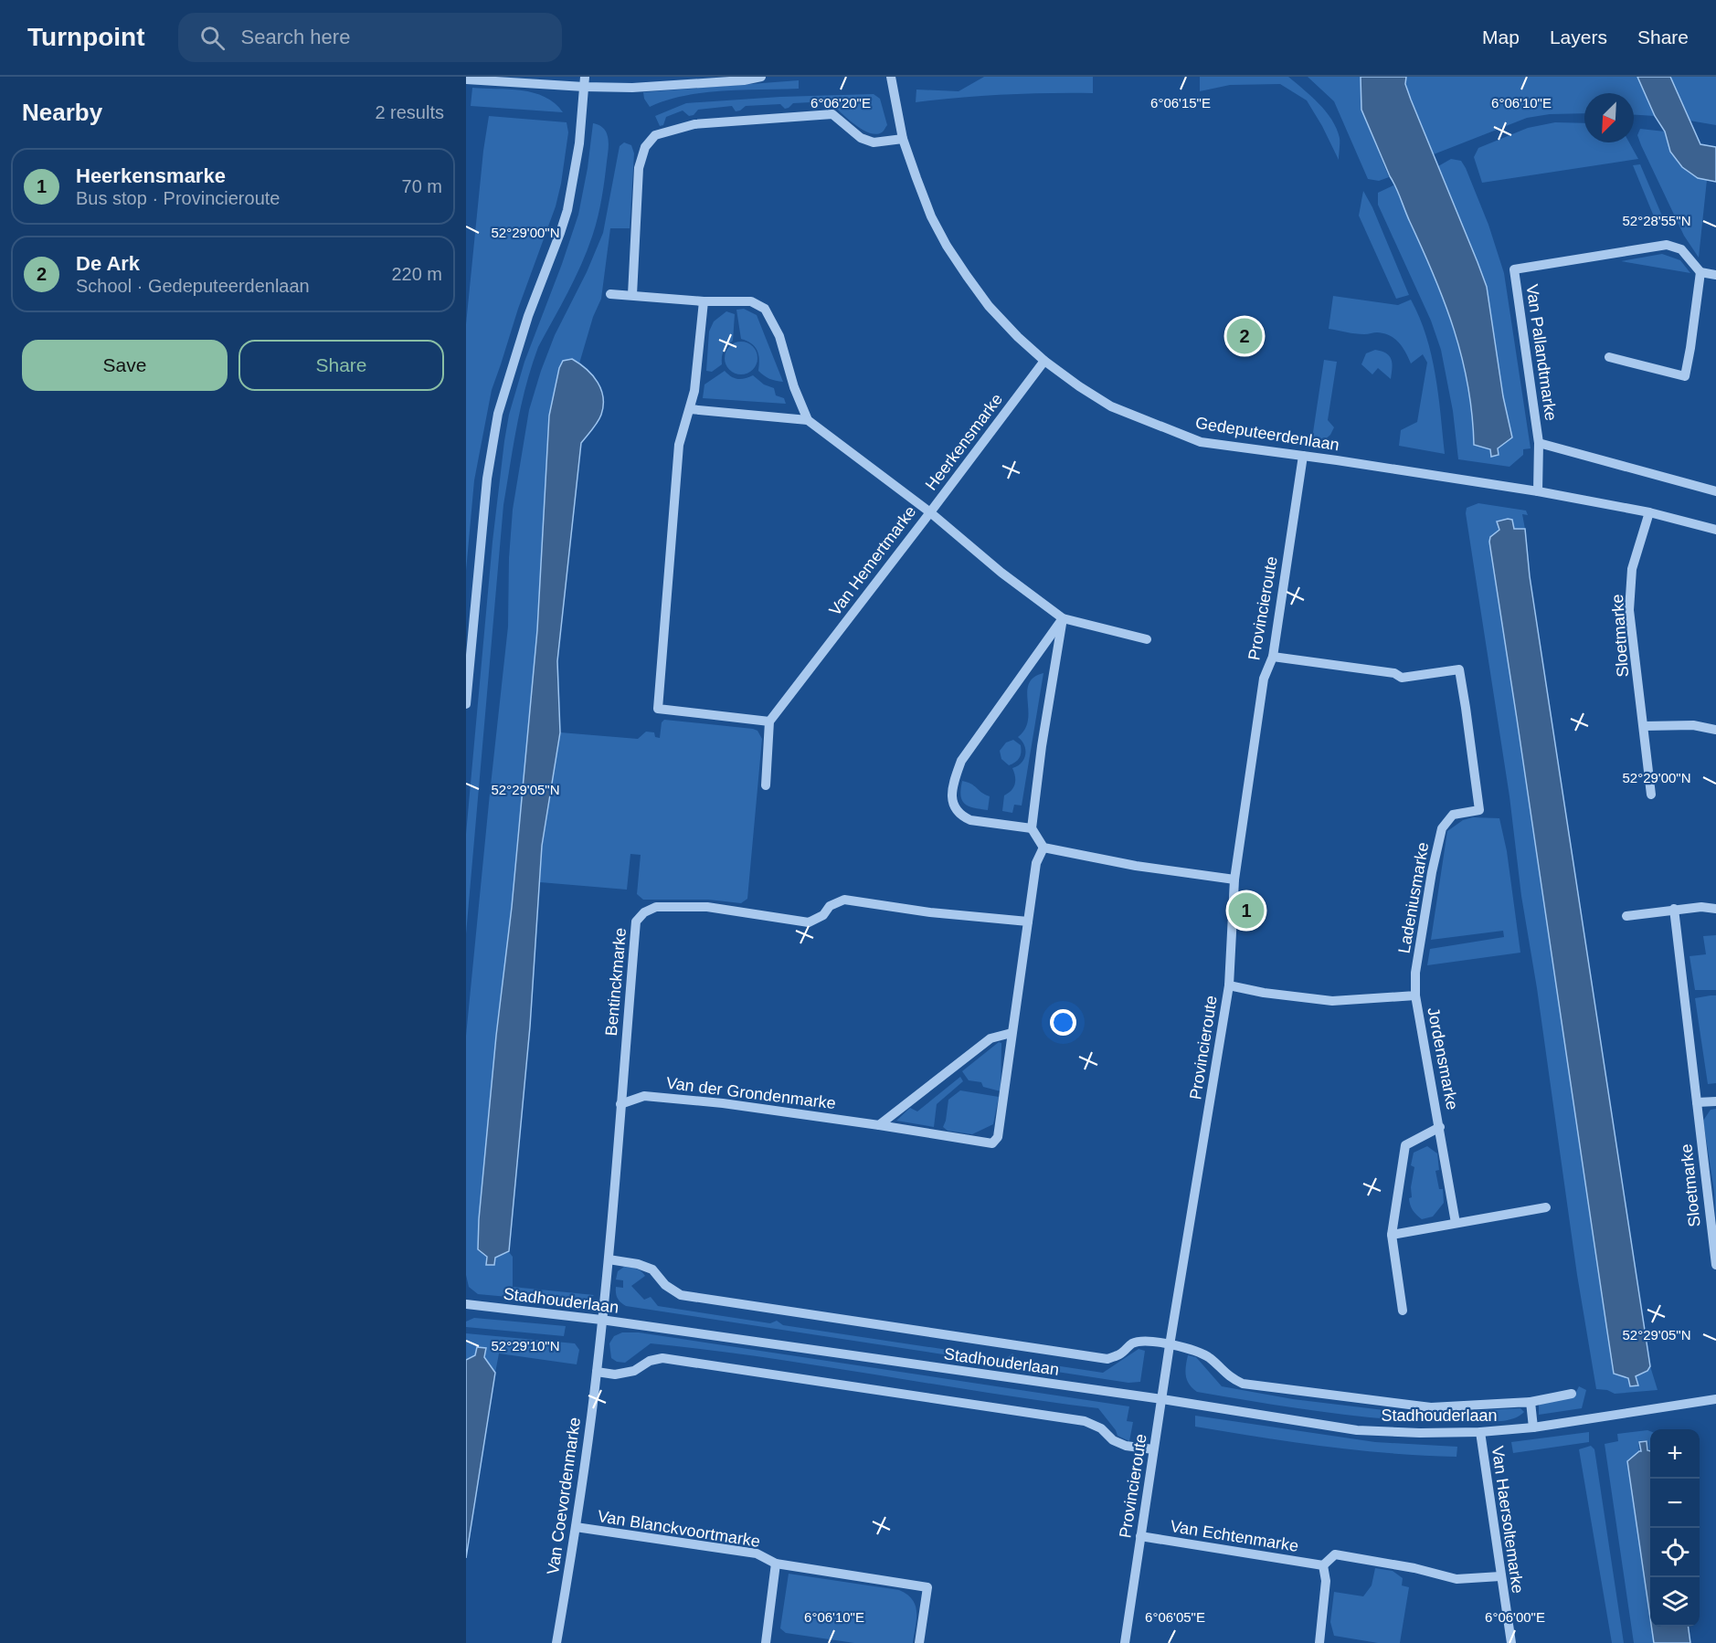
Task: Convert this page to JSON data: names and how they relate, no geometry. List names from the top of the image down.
{
  "streets": {
    "street": [
      "Van Pallandtmarke",
      "Gedeputeerdenlaan",
      "Heerkensmarke",
      "Van Hemertmarke",
      "Provincieroute",
      "Sloetmarke",
      "Ladeniusmarke",
      "Bentinckmarke",
      "Jordensmarke",
      "Van der Grondenmarke",
      "Stadhouderlaan",
      "Van Coevordenmarke",
      "Van Haersoltemarke",
      "Van Blanckvoortmarke",
      "Van Echtenmarke"
    ]
  },
  "crossings": [
    ["Gedeputeerdenlaan", "Heerkensmarke"],
    ["Gedeputeerdenlaan", "Provincieroute"],
    ["Gedeputeerdenlaan", "Sloetmarke"],
    ["Heerkensmarke", "Van Hemertmarke"],
    ["Provincieroute", "Ladeniusmarke"],
    ["Provincieroute", "Stadhouderlaan"],
    ["Provincieroute", "Van Echtenmarke"],
    ["Ladeniusmarke", "Jordensmarke"],
    ["Bentinckmarke", "Van der Grondenmarke"],
    ["Bentinckmarke", "Stadhouderlaan"],
    ["Bentinckmarke", "Van Coevordenmarke"],
    ["Stadhouderlaan", "Van Coevordenmarke"],
    ["Stadhouderlaan", "Van Haersoltemarke"],
    ["Van Coevordenmarke", "Van Blanckvoortmarke"]
  ],
  "north": "bottom left",
  "page": {
    "header": "Turnpoint",
    "search": "Search here",
    "nav": ["Map", "Layers", "Share"],
    "heading": ["Nearby", "2 results"],
    "list": [
      {
        "mark": "1",
        "name": "Heerkensmarke",
        "note": "Bus stop · Provincieroute",
        "value": "70 m"
      },
      {
        "mark": "2",
        "name": "De Ark",
        "note": "School · Gedeputeerdenlaan",
        "value": "220 m"
      }
    ],
    "pins": ["2", "1"],
    "buttons": ["Save", "Share"],
    "map_buttons": ["+", "−"]
  },
  "coordinates": [
    "6°06'20\"E",
    "6°06'15\"E",
    "6°06'10\"E",
    "52°28'55\"N",
    "52°29'00\"N",
    "52°29'05\"N",
    "52°29'10\"N",
    "6°06'05\"E",
    "6°06'00\"E"
  ]
}
